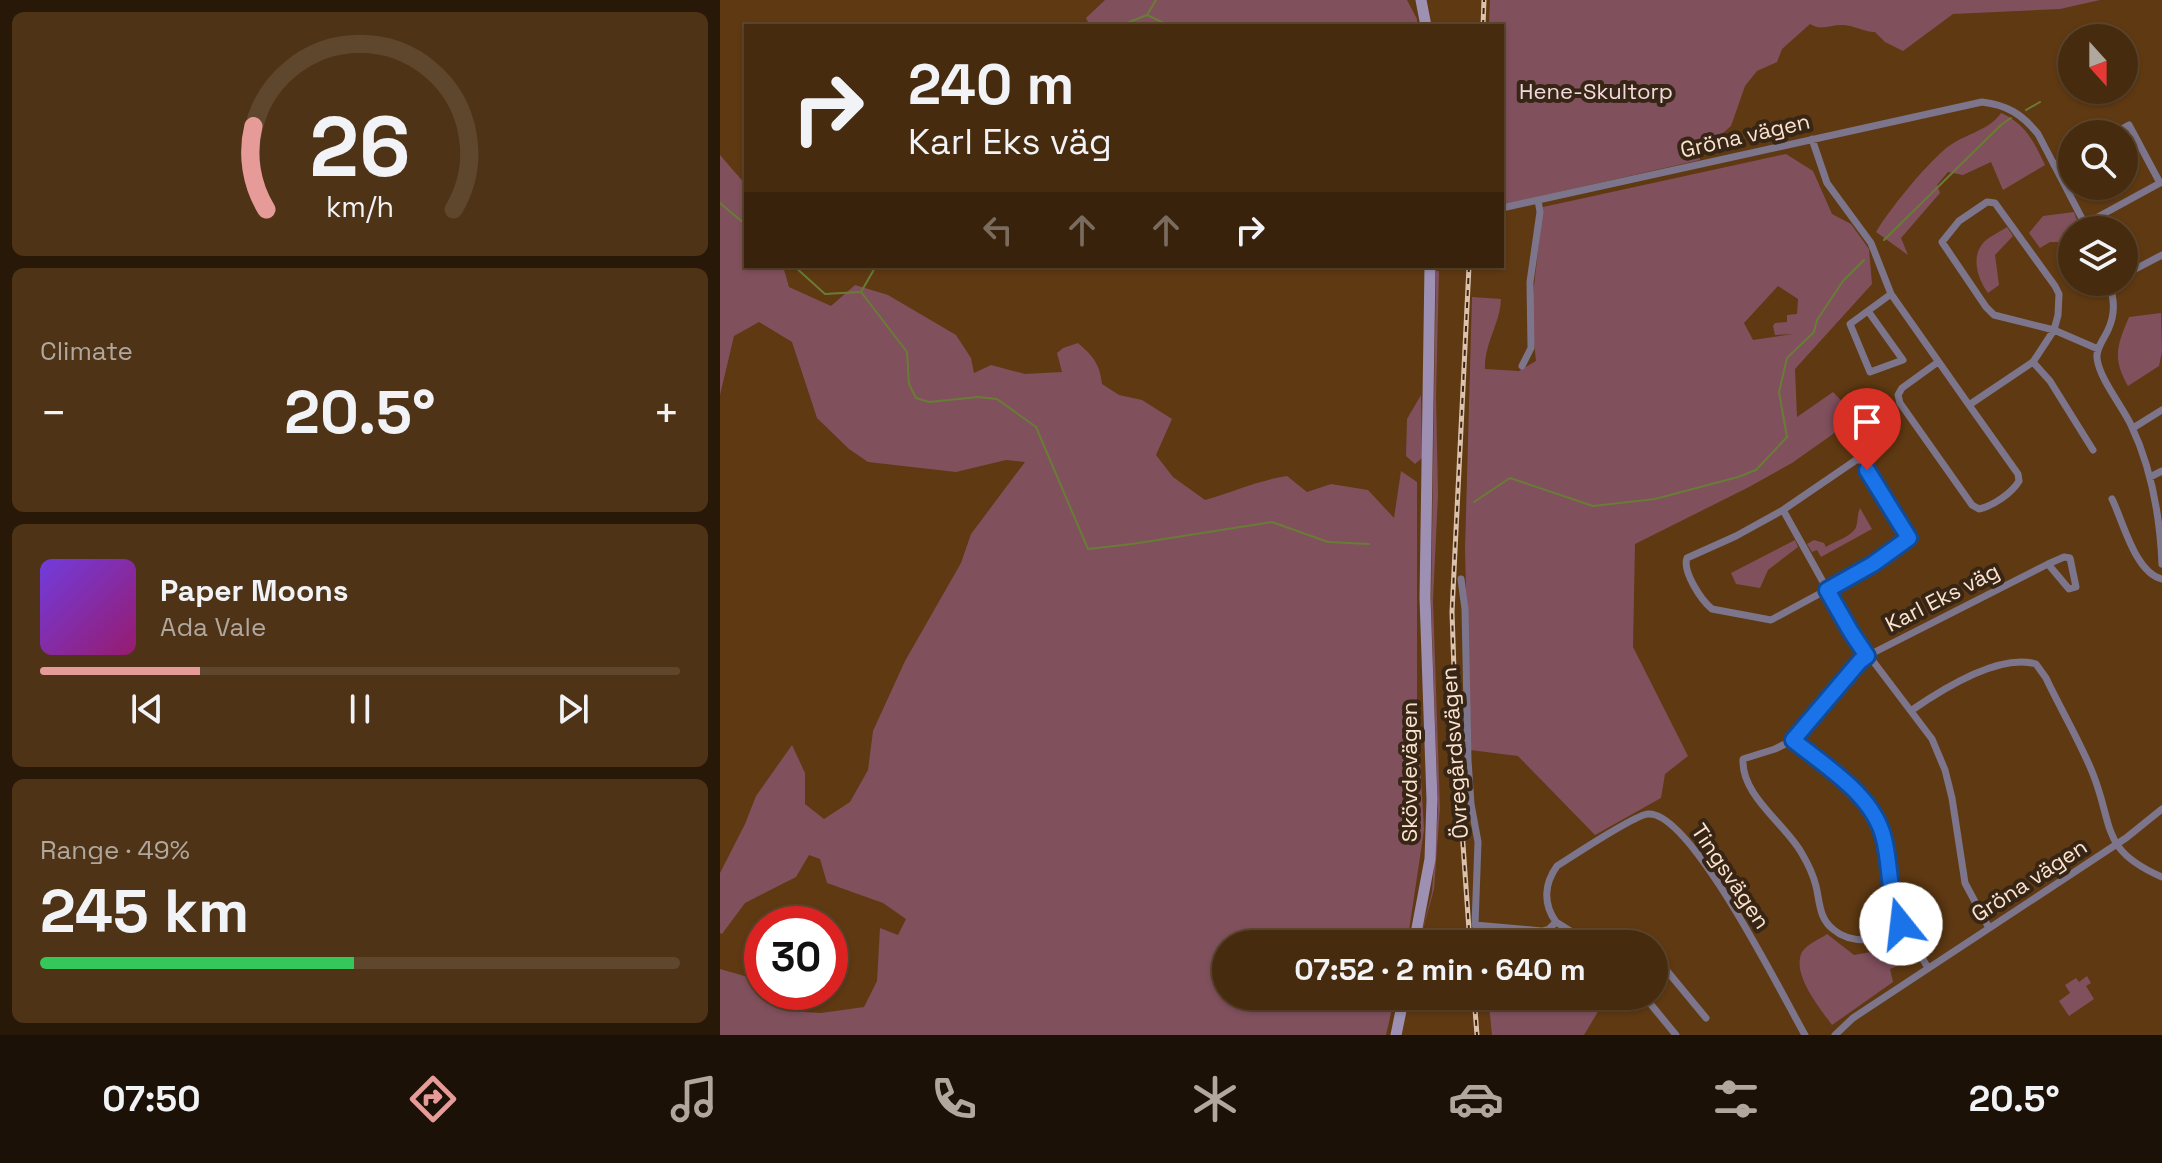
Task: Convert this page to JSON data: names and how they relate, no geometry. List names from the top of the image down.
{
  "streets": {
    "main road": ["Skövdevägen"],
    "street": [
      "Gröna vägen",
      "Karl Eks väg",
      "Övregårdsvägen",
      "Tingsvägen"
    ]
  },
  "crossings": [
    ["Övregårdsvägen", "Tingsvägen"]
  ],
  "parks": ["Hene-Skultorp"],
  "north": "bottom",
  "page": {
    "turn": ["240 m", "Karl Eks väg"],
    "tile": [
      "Climate",
      ["Range · 49%", "245 km"]
    ],
    "heat": ["−", "20.5°", "+"],
    "song": ["Paper Moons", "Ada Vale"],
    "limit": "30",
    "trip": "07:52 · 2 min · 640 m",
    "tabs": ["07:50", "20.5°"],
    "gauge": ["26", "km/h"]
  }
}
